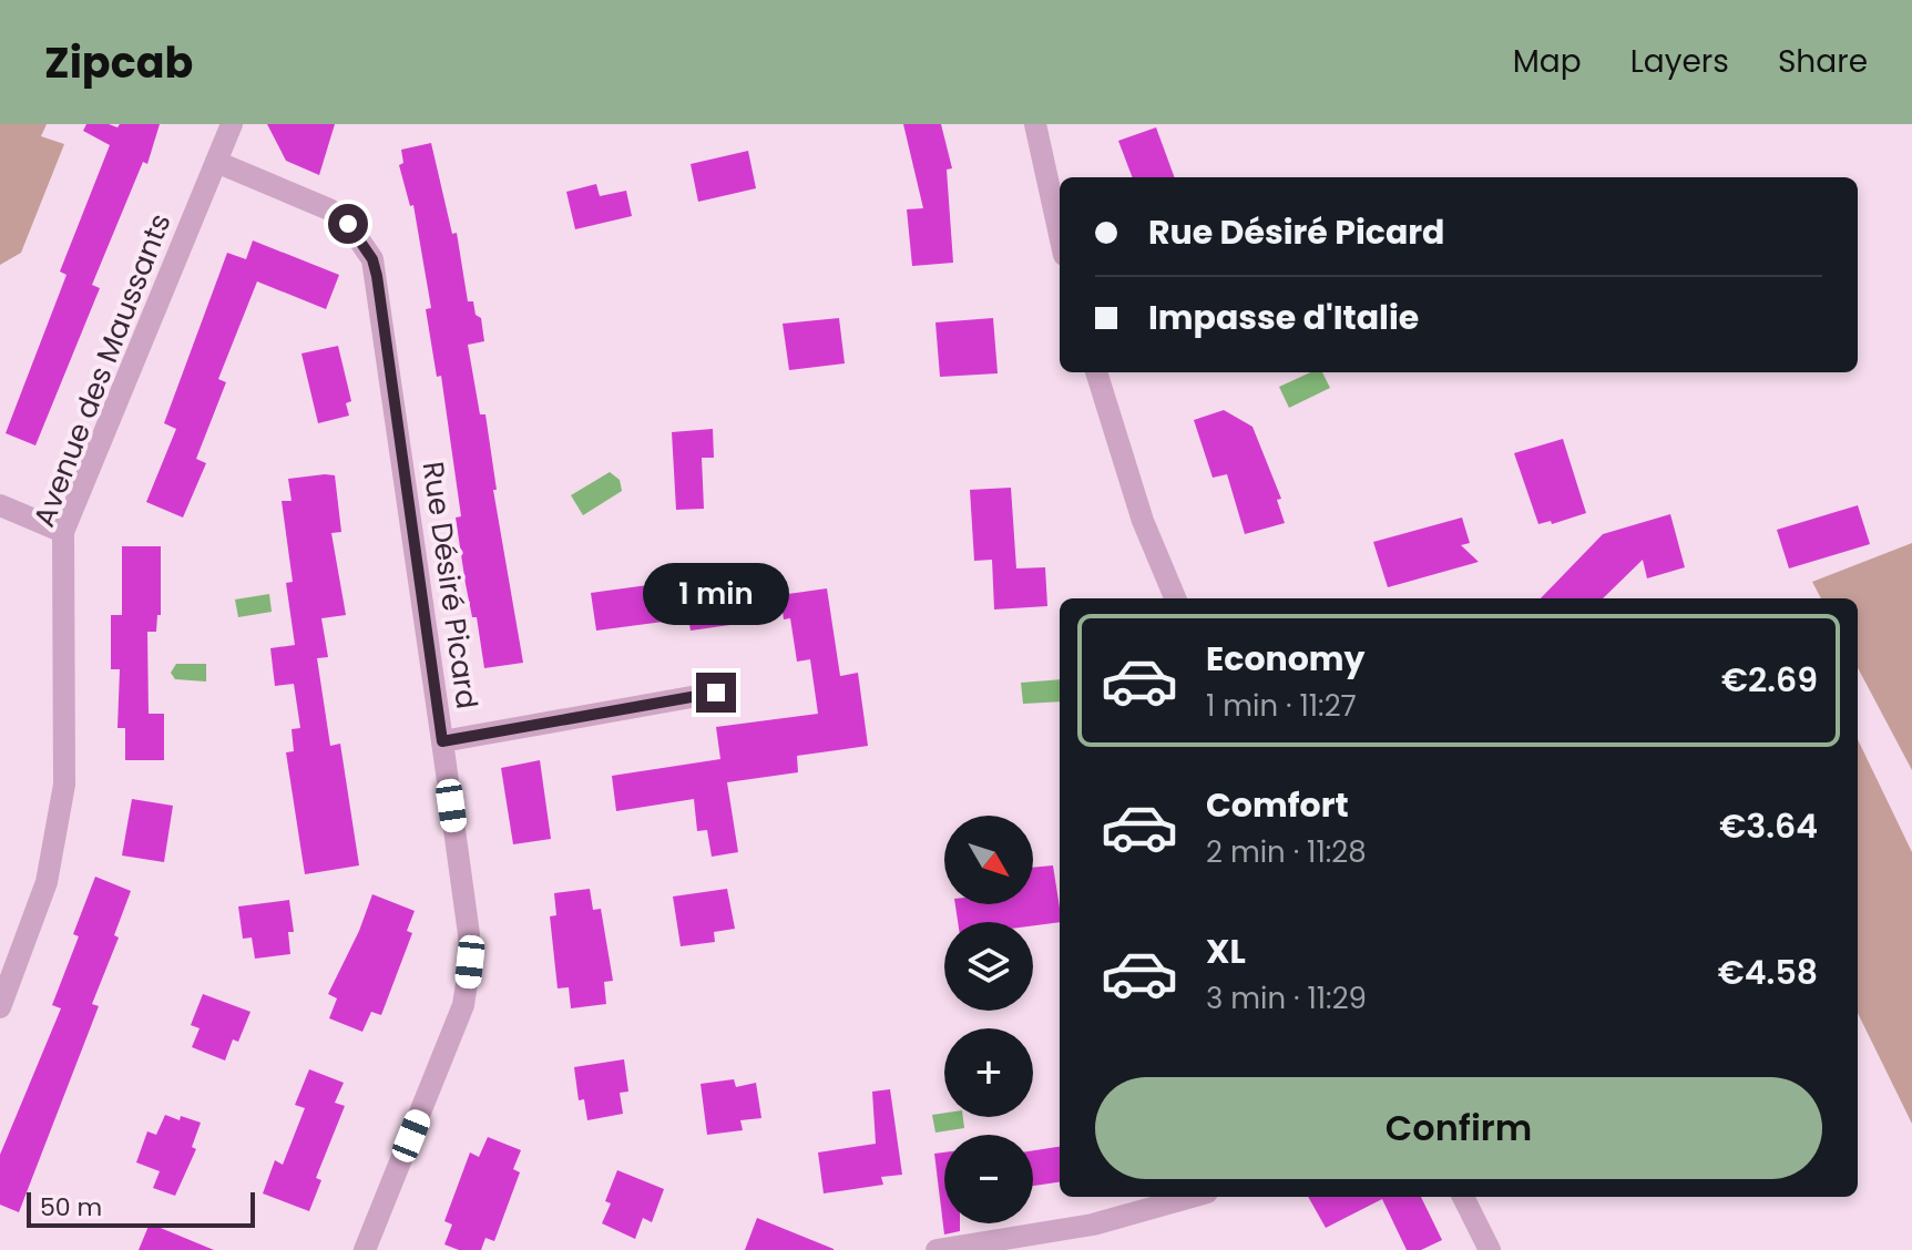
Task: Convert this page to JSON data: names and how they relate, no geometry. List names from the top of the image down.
{
  "streets": {
    "street": ["Avenue des Maussants", "Rue Désiré Picard"]
  },
  "crossings": [
    ["Avenue des Maussants", "Rue Désiré Picard"]
  ],
  "scale_bar": "50 m",
  "north": "bottom right",
  "page": {
    "header": "Zipcab",
    "nav": ["Map", "Layers", "Share"],
    "banner": ["Rue Désiré Picard", "Impasse d'Italie"],
    "bubble": "1 min",
    "list": [
      {
        "name": "Economy",
        "note": "1 min · 11:27",
        "value": "€2.69"
      },
      {
        "name": "Comfort",
        "note": "2 min · 11:28",
        "value": "€3.64"
      },
      {
        "name": "XL",
        "note": "3 min · 11:29",
        "value": "€4.58"
      }
    ],
    "map_buttons": ["+", "−"],
    "buttons": "Confirm",
    "scale": "50 m"
  }
}
